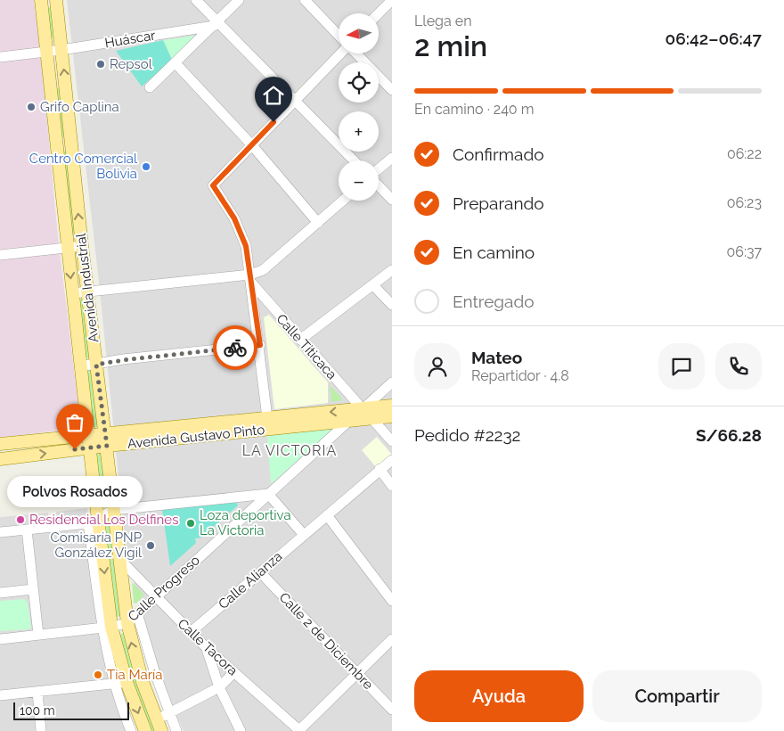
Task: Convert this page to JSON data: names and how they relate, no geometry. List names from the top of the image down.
{
  "streets": {
    "main road": ["Avenida Industrial", "Avenida Gustavo Pinto"],
    "street": [
      "Huáscar",
      "Calle Titicaca",
      "Calle Alianza",
      "Calle Progreso",
      "Calle 2 de Diciembre",
      "Calle Tacora"
    ]
  },
  "crossings": [
    ["Huáscar", "Avenida Industrial"],
    ["Avenida Industrial", "Avenida Gustavo Pinto"],
    ["Avenida Industrial", "Calle Progreso"],
    ["Avenida Industrial", "Calle Tacora"],
    ["Calle Titicaca", "Avenida Gustavo Pinto"],
    ["Calle Titicaca", "Calle Progreso"],
    ["Avenida Gustavo Pinto", "Calle Progreso"],
    ["Calle Alianza", "Calle 2 de Diciembre"],
    ["Calle Alianza", "Calle Tacora"],
    ["Calle Progreso", "Calle Tacora"]
  ],
  "districts": ["LA VICTORIA"],
  "places": [
    "Repsol",
    "Grifo Caplina",
    "Centro Comercial Bolivia",
    "Polvos Rosados",
    "Residencial Los Delfines",
    "Loza deportiva La Victoria",
    "Comisaría PNP González Vigil",
    "Tia María"
  ],
  "scale_bar": "100 m",
  "north": "left",
  "page": {
    "heading": ["2 min", "Llega en", "06:42–06:47"],
    "panel": [
      "Mateo",
      "Repartidor · 4.8",
      "Pedido #2232",
      "S/66.28"
    ],
    "map_buttons": ["+", "−"],
    "bar": "En camino · 240 m",
    "list": [
      ["Confirmado", "06:22"],
      ["Preparando", "06:23"],
      ["En camino", "06:37"],
      "Entregado"
    ],
    "bubble": "Polvos Rosados",
    "buttons": ["Ayuda", "Compartir"],
    "scale": "100 m"
  }
}
